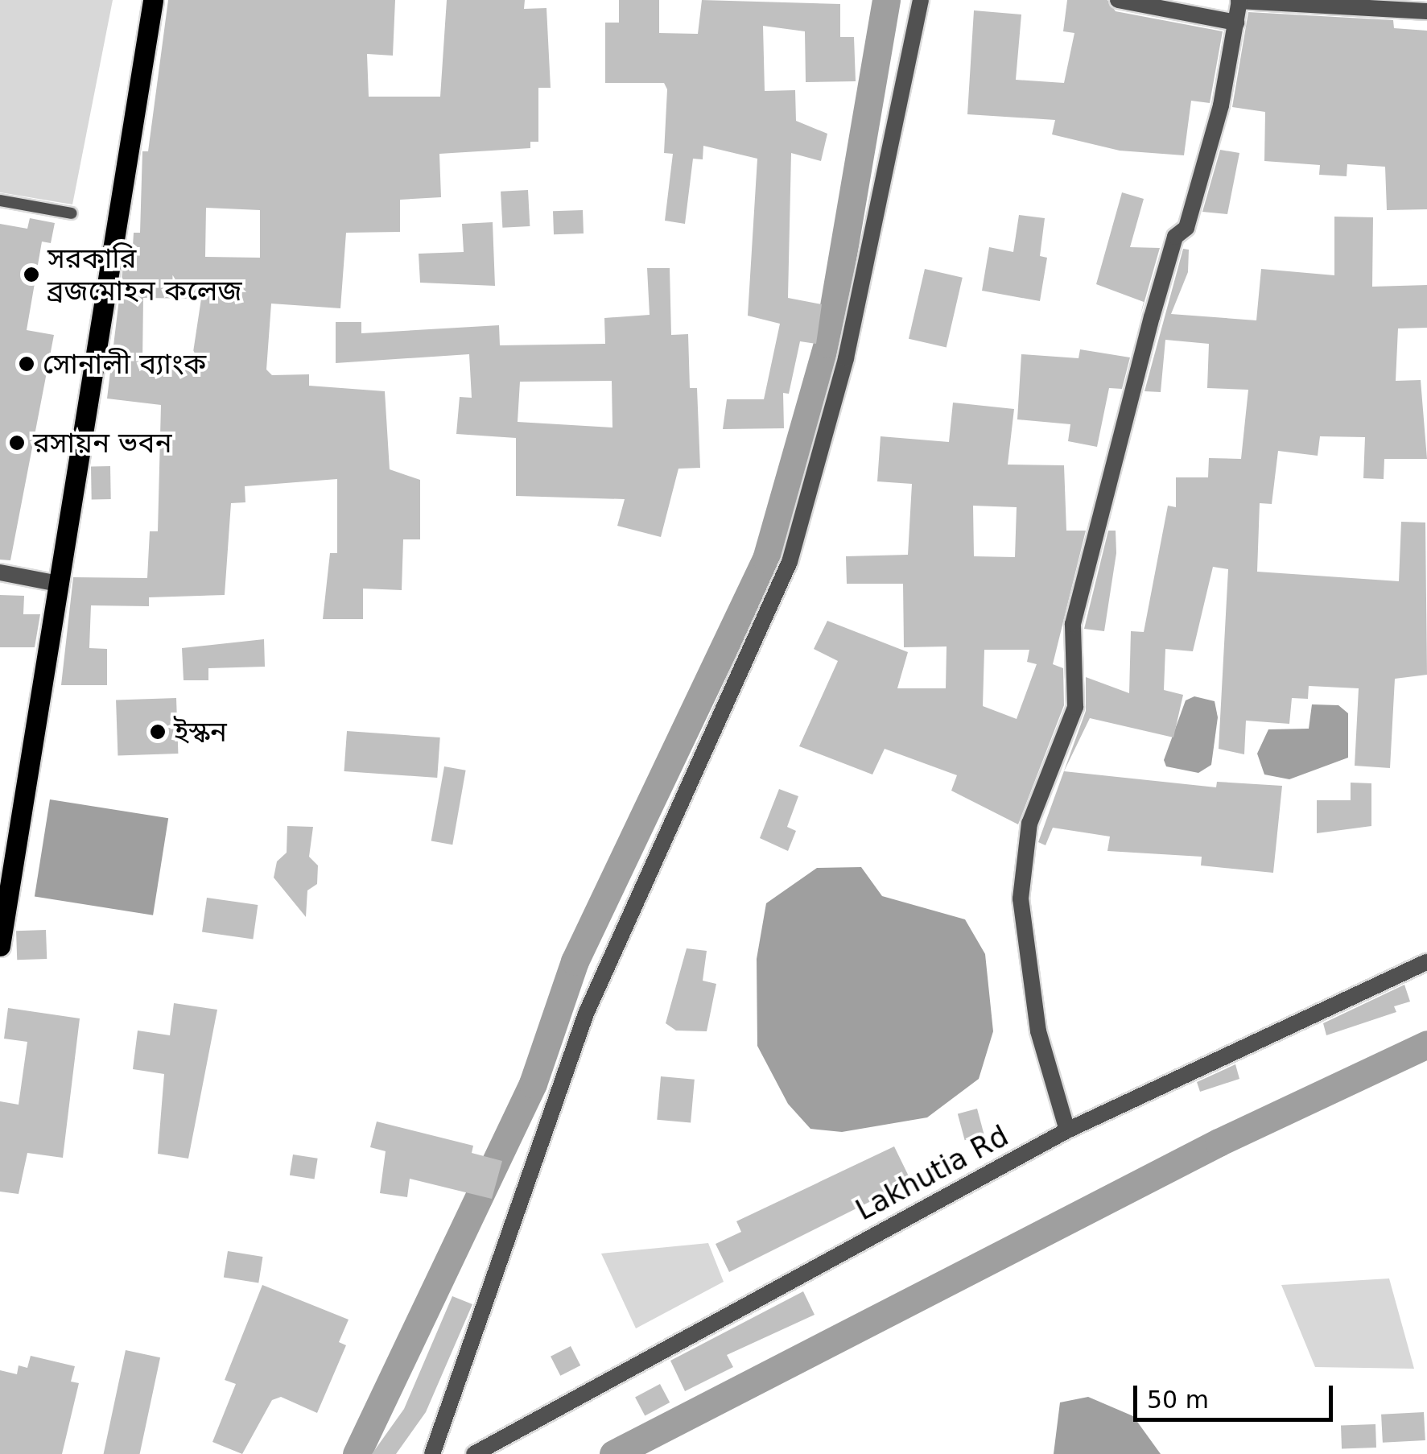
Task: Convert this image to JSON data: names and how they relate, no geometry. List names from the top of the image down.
{
  "streets": {
    "street": ["Lakhutia Rd"]
  },
  "places": [
    "সরকারি ব্রজমোহন কলেজ",
    "সোনালী ব্যাংক",
    "রসায়ন ভবন",
    "ইস্কন"
  ],
  "scale_bar": "50 m"
}
